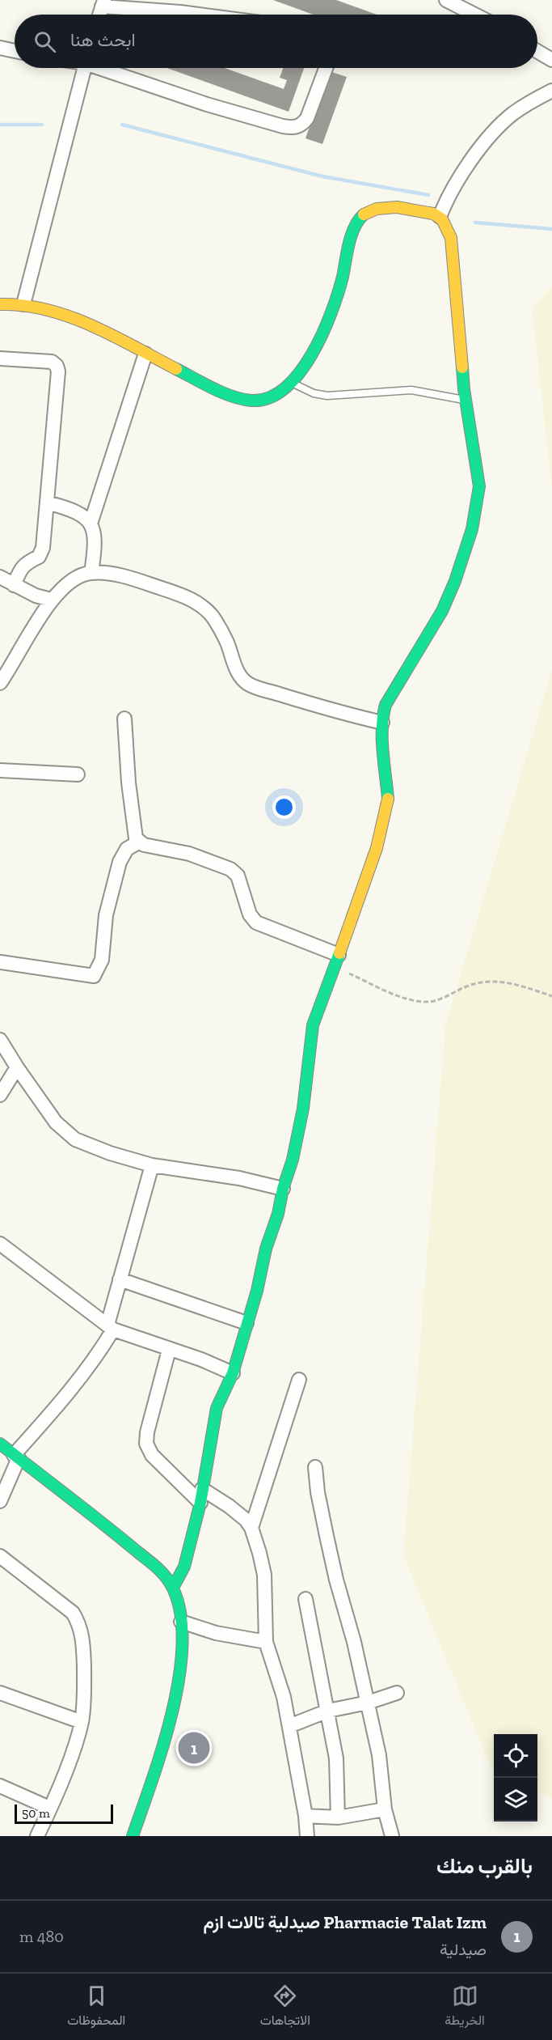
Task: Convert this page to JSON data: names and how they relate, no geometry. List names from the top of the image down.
{
  "scale_bar": "50 m",
  "page": {
    "search": "ابحث هنا",
    "pins": "1",
    "scale": "50 m",
    "heading": "بالقرب منك",
    "list": [
      {
        "mark": "1",
        "name": "Pharmacie Talat Izm صيدلية تالات ازم",
        "note": "صيدلية",
        "value": "480 m"
      }
    ],
    "nav": ["الخريطة", "الاتجاهات", "المحفوظات"]
  }
}
